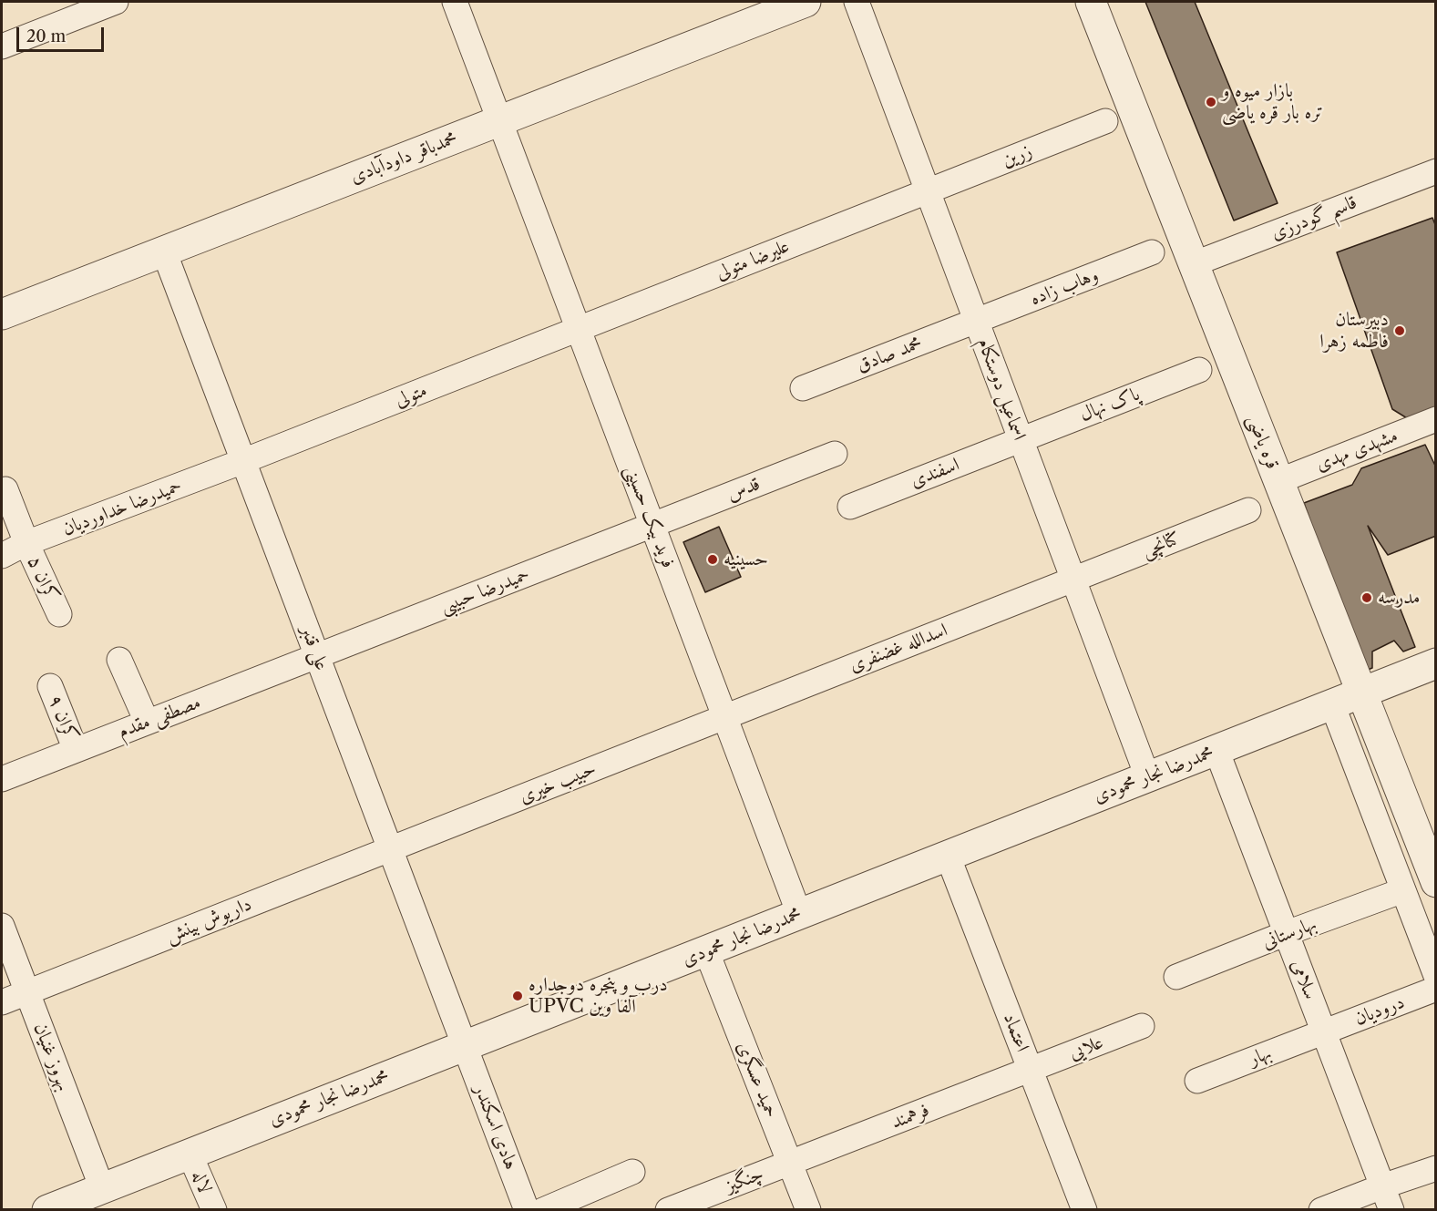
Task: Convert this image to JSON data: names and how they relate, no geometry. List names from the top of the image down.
{
  "streets": {
    "street": [
      "زرین",
      "محمدباقر داودآبادی",
      "قاسم گودرزی",
      "علیرضا متولی",
      "وهاب زاده",
      "محمد صادق",
      "اسماعیل دوستکام",
      "متولی",
      "پاک نهال",
      "قره یاضی",
      "مشهدی مهدی",
      "اسفندی",
      "قدس",
      "حمیدرضا خداوردیان",
      "فرید بیک حسینی",
      "کتانچی",
      "کران ۵",
      "حمیدرضا حبیبی",
      "علی قنبر",
      "اسدالله غضنفری",
      "مصطفی مقدم",
      "کران ۹",
      "محمدرضا نجار محمودی",
      "حبیب خیری",
      "داریوش بینش",
      "بهارستانی",
      "سلامی",
      "درودیان",
      "اعتماد",
      "علایی",
      "بهار",
      "بهروز غنیان",
      "حمید عسگری",
      "فرهمند",
      "هادی اسکندر",
      "چنگیز",
      "لاله"
    ]
  },
  "crossings": [
    ["زرین", "علیرضا متولی"],
    ["زرین", "اسماعیل دوستکام"],
    ["محمدباقر داودآبادی", "فرید بیک حسینی"],
    ["محمدباقر داودآبادی", "علی قنبر"],
    ["قاسم گودرزی", "قره یاضی"],
    ["علیرضا متولی", "اسماعیل دوستکام"],
    ["علیرضا متولی", "متولی"],
    ["علیرضا متولی", "فرید بیک حسینی"],
    ["وهاب زاده", "محمد صادق"],
    ["وهاب زاده", "اسماعیل دوستکام"],
    ["محمد صادق", "اسماعیل دوستکام"],
    ["اسماعیل دوستکام", "پاک نهال"],
    ["اسماعیل دوستکام", "اسفندی"],
    ["اسماعیل دوستکام", "کتانچی"],
    ["اسماعیل دوستکام", "اسدالله غضنفری"],
    ["اسماعیل دوستکام", "محمدرضا نجار محمودی"],
    ["متولی", "حمیدرضا خداوردیان"],
    ["متولی", "فرید بیک حسینی"],
    ["متولی", "علی قنبر"],
    ["پاک نهال", "اسفندی"],
    ["قره یاضی", "مشهدی مهدی"],
    ["قره یاضی", "محمدرضا نجار محمودی"],
    ["قدس", "فرید بیک حسینی"],
    ["قدس", "حمیدرضا حبیبی"],
    ["حمیدرضا خداوردیان", "کران ۵"],
    ["حمیدرضا خداوردیان", "علی قنبر"],
    ["فرید بیک حسینی", "حمیدرضا حبیبی"],
    ["فرید بیک حسینی", "اسدالله غضنفری"],
    ["فرید بیک حسینی", "محمدرضا نجار محمودی"],
    ["فرید بیک حسینی", "حبیب خیری"],
    ["کتانچی", "اسدالله غضنفری"],
    ["حمیدرضا حبیبی", "علی قنبر"],
    ["حمیدرضا حبیبی", "مصطفی مقدم"],
    ["علی قنبر", "مصطفی مقدم"],
    ["علی قنبر", "محمدرضا نجار محمودی"],
    ["علی قنبر", "حبیب خیری"],
    ["علی قنبر", "داریوش بینش"],
    ["علی قنبر", "هادی اسکندر"],
    ["اسدالله غضنفری", "حبیب خیری"],
    ["مصطفی مقدم", "کران ۹"],
    ["محمدرضا نجار محمودی", "سلامی"],
    ["محمدرضا نجار محمودی", "اعتماد"],
    ["محمدرضا نجار محمودی", "بهروز غنیان"],
    ["محمدرضا نجار محمودی", "حمید عسگری"],
    ["محمدرضا نجار محمودی", "هادی اسکندر"],
    ["محمدرضا نجار محمودی", "لاله"],
    ["حبیب خیری", "داریوش بینش"],
    ["داریوش بینش", "بهروز غنیان"],
    ["بهارستانی", "سلامی"],
    ["سلامی", "درودیان"],
    ["سلامی", "بهار"],
    ["درودیان", "بهار"],
    ["اعتماد", "علایی"],
    ["اعتماد", "فرهمند"],
    ["علایی", "فرهمند"],
    ["حمید عسگری", "فرهمند"],
    ["حمید عسگری", "چنگیز"],
    ["فرهمند", "چنگیز"]
  ],
  "places": [
    "بازار میوه و تره بار قره یاضی",
    "دبیرستان فاطمه زهرا",
    "حسینیه",
    "مدرسه",
    "درب و پنجره دوجداره UPVC آلفا وین"
  ],
  "scale_bar": "20 m"
}
